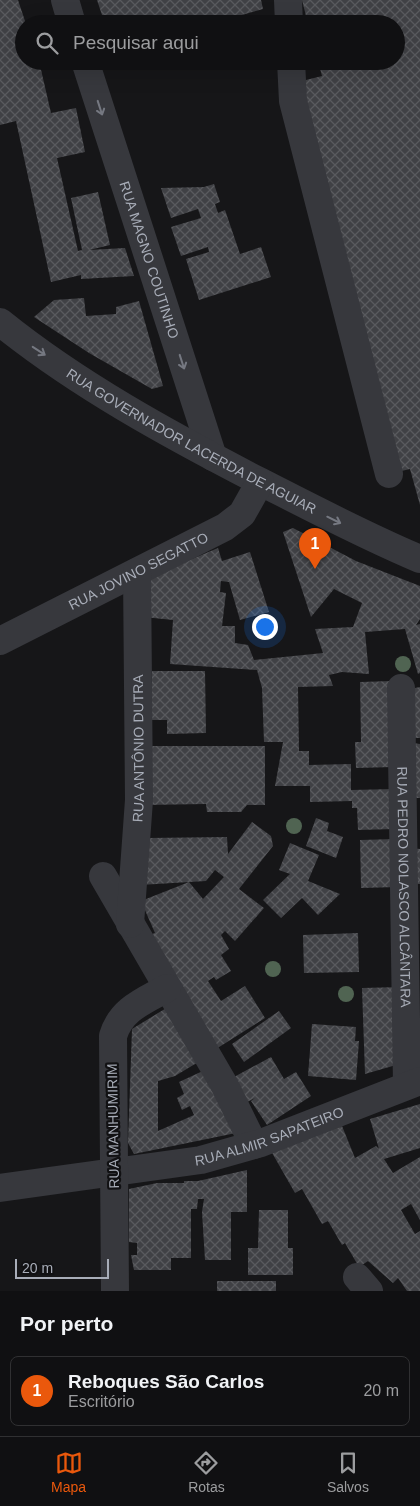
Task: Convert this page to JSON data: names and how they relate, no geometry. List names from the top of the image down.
{
  "streets": {
    "street": [
      "RUA MAGNO COUTINHO",
      "RUA GOVERNADOR LACERDA DE AGUIAR",
      "RUA JOVINO SEGATTO",
      "RUA ANTÔNIO DUTRA",
      "RUA PEDRO NOLASCO ALCÂNTARA",
      "RUA MANHUMIRIM",
      "RUA ALMIR SAPATEIRO"
    ]
  },
  "crossings": [
    ["RUA MAGNO COUTINHO", "RUA GOVERNADOR LACERDA DE AGUIAR"],
    ["RUA GOVERNADOR LACERDA DE AGUIAR", "RUA JOVINO SEGATTO"],
    ["RUA JOVINO SEGATTO", "RUA ANTÔNIO DUTRA"],
    ["RUA PEDRO NOLASCO ALCÂNTARA", "RUA ALMIR SAPATEIRO"],
    ["RUA MANHUMIRIM", "RUA ALMIR SAPATEIRO"]
  ],
  "one_way": ["RUA GOVERNADOR LACERDA DE AGUIAR"],
  "scale_bar": "20 m",
  "page": {
    "search": "Pesquisar aqui",
    "pins": "1",
    "scale": "20 m",
    "heading": "Por perto",
    "list": [
      {
        "mark": "1",
        "name": "Reboques São Carlos",
        "note": "Escritório",
        "value": "20 m"
      }
    ],
    "nav": ["Mapa", "Rotas", "Salvos"]
  }
}
